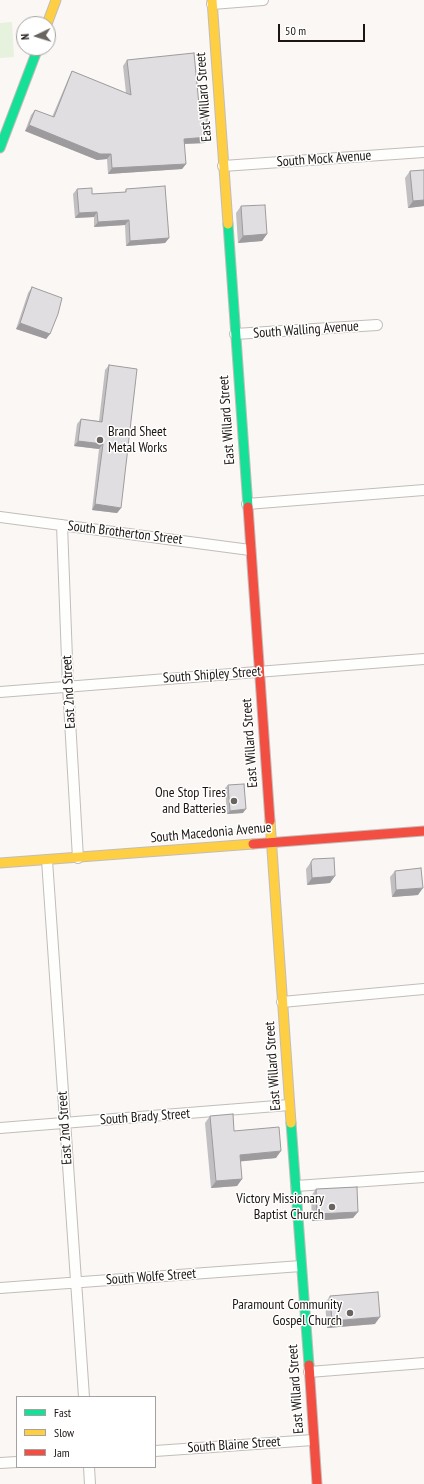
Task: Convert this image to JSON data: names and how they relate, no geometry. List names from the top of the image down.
{
  "streets": {
    "street": [
      "East Willard Street",
      "South Mock Avenue",
      "South Walling Avenue",
      "South Brotherton Street",
      "South Shipley Street",
      "East 2nd Street",
      "South Macedonia Avenue",
      "South Brady Street",
      "South Wolfe Street",
      "South Blaine Street"
    ]
  },
  "crossings": [
    ["East Willard Street", "South Mock Avenue"],
    ["East Willard Street", "South Walling Avenue"],
    ["East Willard Street", "South Brotherton Street"],
    ["East Willard Street", "South Shipley Street"],
    ["East Willard Street", "South Macedonia Avenue"],
    ["East Willard Street", "South Brady Street"],
    ["East Willard Street", "South Wolfe Street"],
    ["East Willard Street", "South Blaine Street"],
    ["South Brotherton Street", "East 2nd Street"],
    ["South Shipley Street", "East 2nd Street"],
    ["East 2nd Street", "South Macedonia Avenue"],
    ["East 2nd Street", "South Brady Street"],
    ["East 2nd Street", "South Wolfe Street"]
  ],
  "places": [
    "Brand Sheet Metal Works",
    "One Stop Tires and Batteries",
    "Victory Missionary Baptist Church",
    "Paramount Community Gospel Church"
  ],
  "legend": ["Fast", "Slow", "Jam"],
  "scale_bar": "50 m",
  "north": "left"
}
